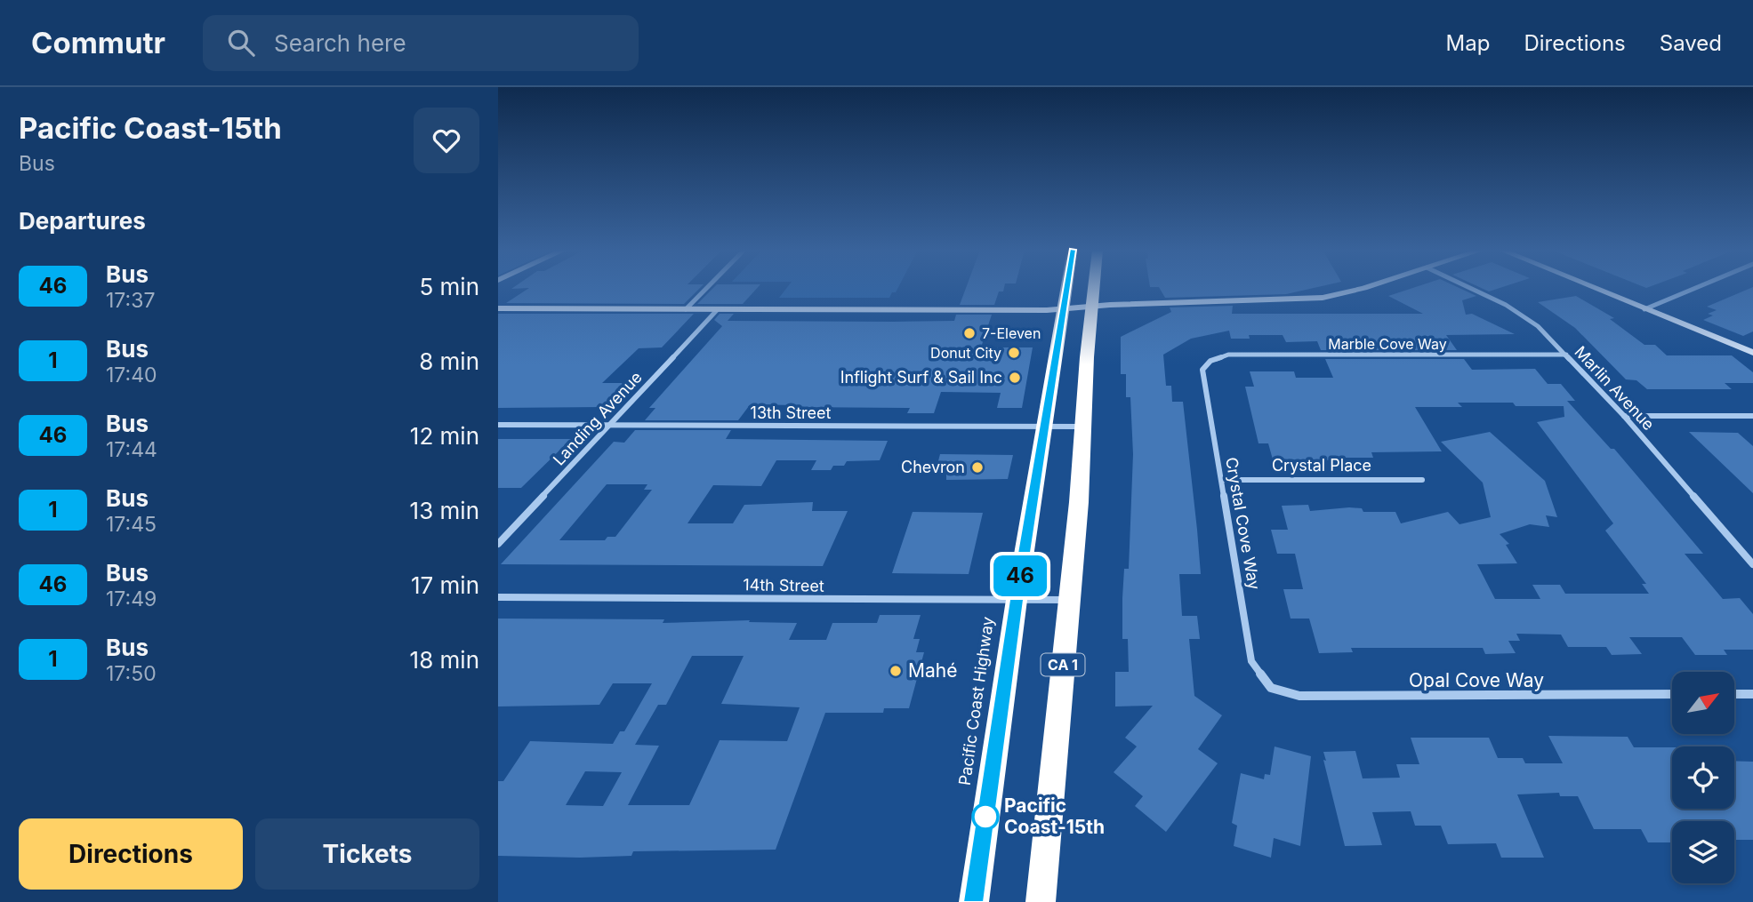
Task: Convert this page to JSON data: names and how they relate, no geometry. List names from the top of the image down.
{
  "streets": {
    "highway": ["CA 1", "Pacific Coast Highway"],
    "street": [
      "Marble Cove Way",
      "Marlin Avenue",
      "13th Street",
      "Landing Avenue",
      "Crystal Place",
      "Crystal Cove Way",
      "14th Street",
      "Opal Cove Way"
    ]
  },
  "crossings": [
    ["Marble Cove Way", "Marlin Avenue"],
    ["Marble Cove Way", "Crystal Cove Way"],
    ["13th Street", "Landing Avenue"],
    ["13th Street", "CA 1"],
    ["13th Street", "Pacific Coast Highway"],
    ["Crystal Place", "Crystal Cove Way"],
    ["Crystal Cove Way", "Opal Cove Way"],
    ["14th Street", "CA 1"],
    ["14th Street", "Pacific Coast Highway"]
  ],
  "places": [
    "7-Eleven",
    "Donut City",
    "Inflight Surf & Sail Inc",
    "Chevron",
    "Mahé",
    "Pacific Coast-15th"
  ],
  "lines": ["bus line 46"],
  "north": "top right",
  "page": {
    "header": "Commutr",
    "search": "Search here",
    "nav": ["Map", "Directions", "Saved"],
    "heading": [
      ["Pacific Coast-15th", "Bus"],
      "Departures"
    ],
    "on_map": "46",
    "list": [
      {
        "mark": "46",
        "name": "Bus",
        "note": "17:37",
        "value": "5 min"
      },
      {
        "mark": "1",
        "name": "Bus",
        "note": "17:40",
        "value": "8 min"
      },
      {
        "mark": "46",
        "name": "Bus",
        "note": "17:44",
        "value": "12 min"
      },
      {
        "mark": "1",
        "name": "Bus",
        "note": "17:45",
        "value": "13 min"
      },
      {
        "mark": "46",
        "name": "Bus",
        "note": "17:49",
        "value": "17 min"
      },
      {
        "mark": "1",
        "name": "Bus",
        "note": "17:50",
        "value": "18 min"
      }
    ],
    "buttons": ["Directions", "Tickets"]
  }
}
